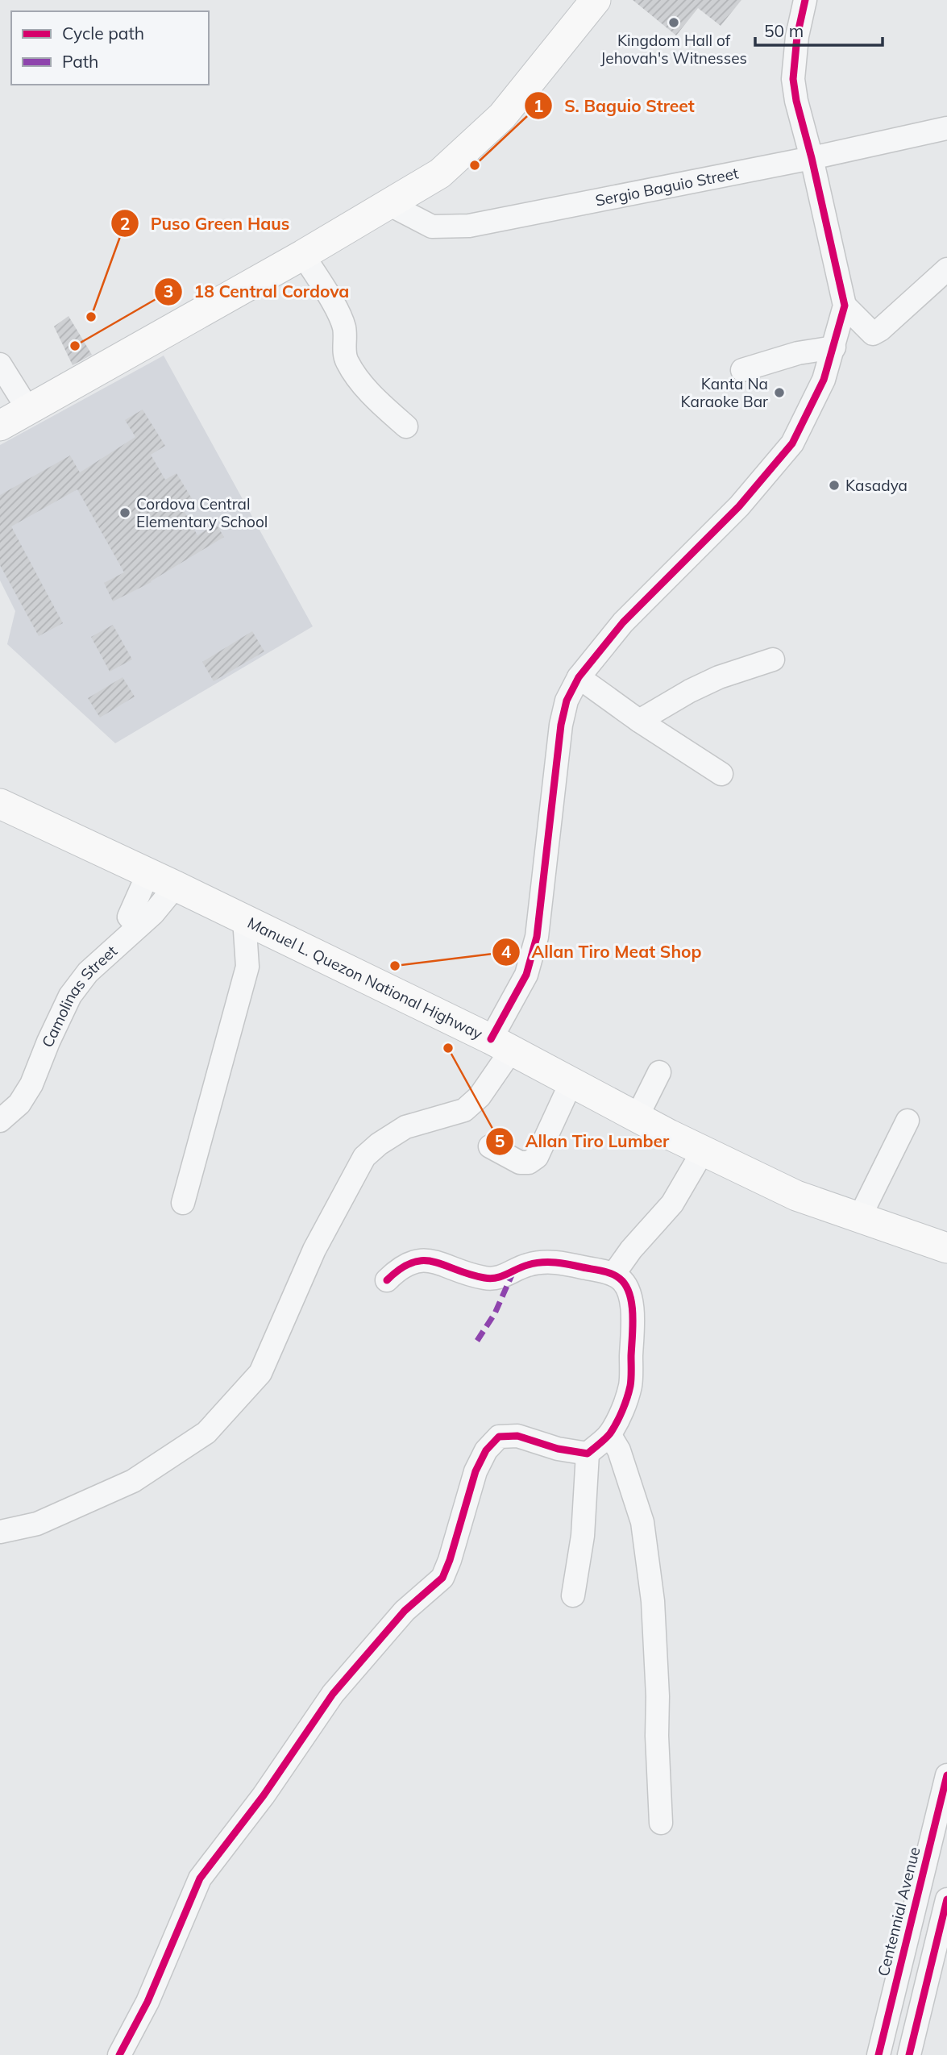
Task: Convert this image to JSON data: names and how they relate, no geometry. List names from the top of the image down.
{
  "streets": {
    "main road": ["Manuel L. Quezon National Highway"],
    "street": ["Sergio Baguio Street", "Camolinas Street", "Centennial Avenue"]
  },
  "crossings": [
    ["Manuel L. Quezon National Highway", "Camolinas Street"]
  ],
  "places": [
    "Kingdom Hall of Jehovah's Witnesses",
    "S. Baguio Street",
    "Puso Green Haus",
    "18 Central Cordova",
    "Kanta Na Karaoke Bar",
    "Kasadya",
    "Cordova Central Elementary School",
    "Allan Tiro Meat Shop",
    "Allan Tiro Lumber"
  ],
  "legend": ["Cycle path", "Path"],
  "scale_bar": "50 m"
}
